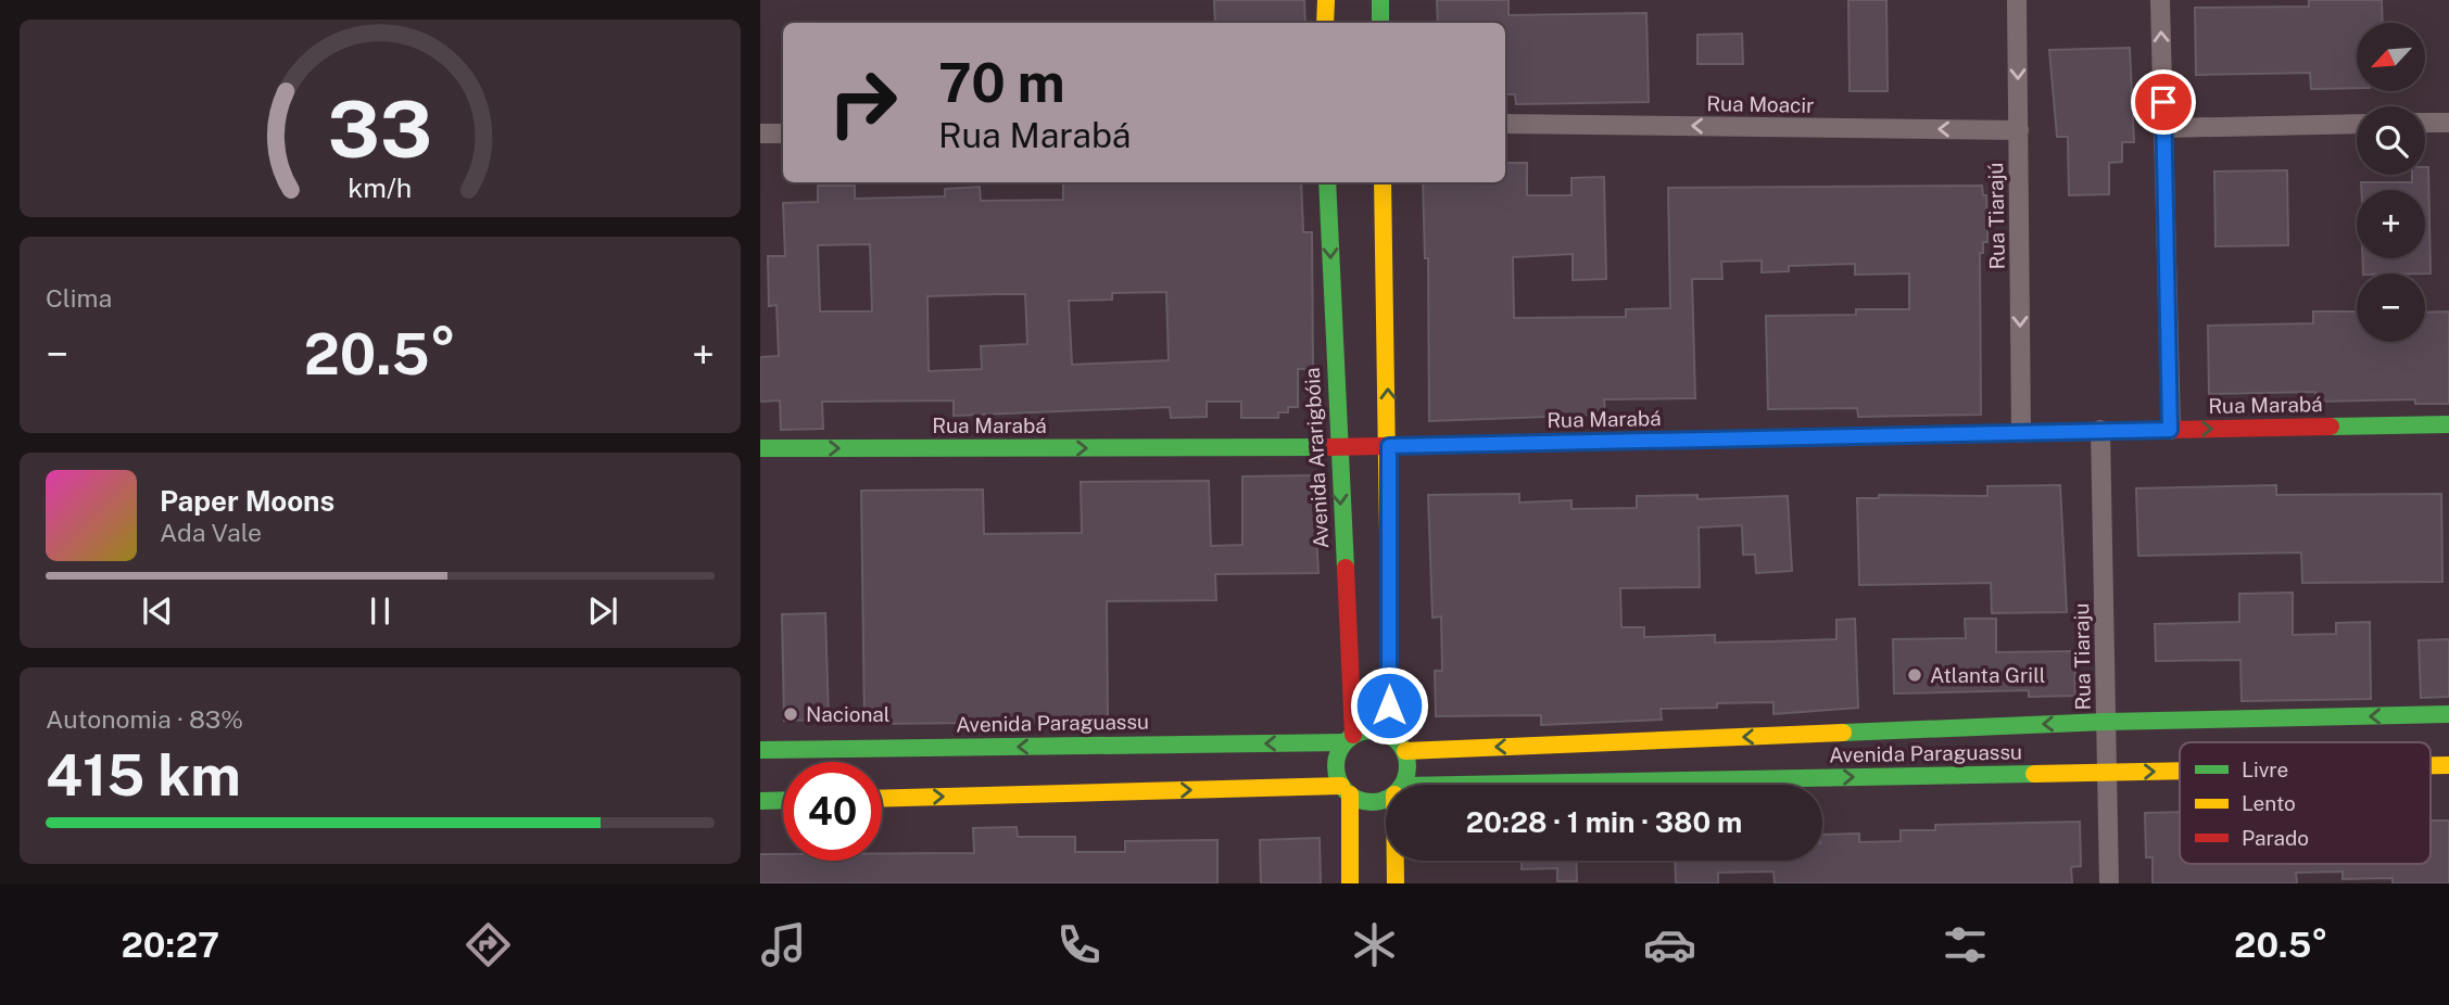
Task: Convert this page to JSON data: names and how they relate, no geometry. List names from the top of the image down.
{
  "streets": {
    "main road": ["Rua Marabá", "Avenida Ararigbóia", "Avenida Paraguassu"],
    "street": ["Rua Moacir", "Rua Tiarajú", "Rua Tiaraju"]
  },
  "crossings": [
    ["Rua Moacir", "Rua Tiarajú"],
    ["Rua Tiarajú", "Rua Marabá"],
    ["Rua Marabá", "Avenida Ararigbóia"],
    ["Rua Marabá", "Rua Tiaraju"],
    ["Avenida Ararigbóia", "Avenida Paraguassu"],
    ["Rua Tiaraju", "Avenida Paraguassu"]
  ],
  "one_way": ["Rua Moacir", "Rua Marabá"],
  "places": ["Atlanta Grill", "Nacional"],
  "legend": ["Livre", "Lento", "Parado"],
  "north": "bottom left",
  "page": {
    "map_buttons": ["+", "−"],
    "turn": ["70 m", "Rua Marabá"],
    "tile": [
      "Clima",
      ["Autonomia · 83%", "415 km"]
    ],
    "heat": ["−", "20.5°", "+"],
    "song": ["Paper Moons", "Ada Vale"],
    "limit": "40",
    "trip": "20:28 · 1 min · 380 m",
    "tabs": ["20:27", "20.5°"],
    "gauge": ["33", "km/h"]
  }
}
